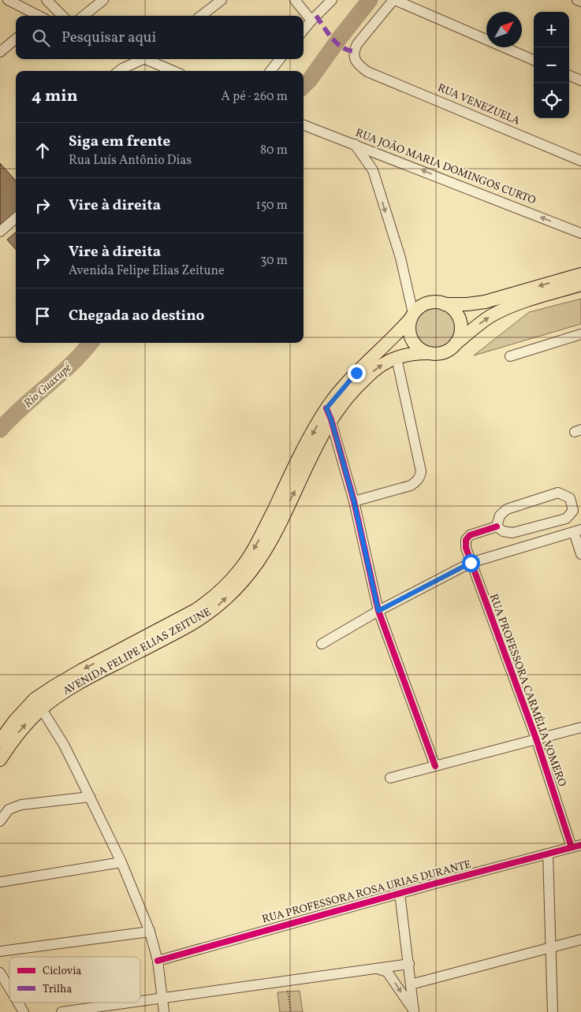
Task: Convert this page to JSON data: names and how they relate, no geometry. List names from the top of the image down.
{
  "streets": {
    "main road": ["AVENIDA FELIPE ELIAS ZEITUNE"],
    "street": [
      "RUA VENEZUELA",
      "RUA JOÃO MARIA DOMINGOS CURTO",
      "RUA PROFESSORA CARMÉLIA VOMERO",
      "RUA PROFESSORA ROSA URIAS DURANTE"
    ]
  },
  "crossings": [
    ["RUA PROFESSORA CARMÉLIA VOMERO", "RUA PROFESSORA ROSA URIAS DURANTE"]
  ],
  "one_way": ["RUA JOÃO MARIA DOMINGOS CURTO"],
  "water": ["Rio Guaxupé"],
  "legend": ["Ciclovia", "Trilha"],
  "north": "top right",
  "page": {
    "map_buttons": ["+", "−"],
    "search": "Pesquisar aqui",
    "heading": ["4 min", "A pé · 260 m"],
    "list": [
      ["Siga em frente", "Rua Luís Antônio Dias", "80 m"],
      ["Vire à direita", "150 m"],
      ["Vire à direita", "Avenida Felipe Elias Zeitune", "30 m"],
      "Chegada ao destino"
    ]
  }
}
